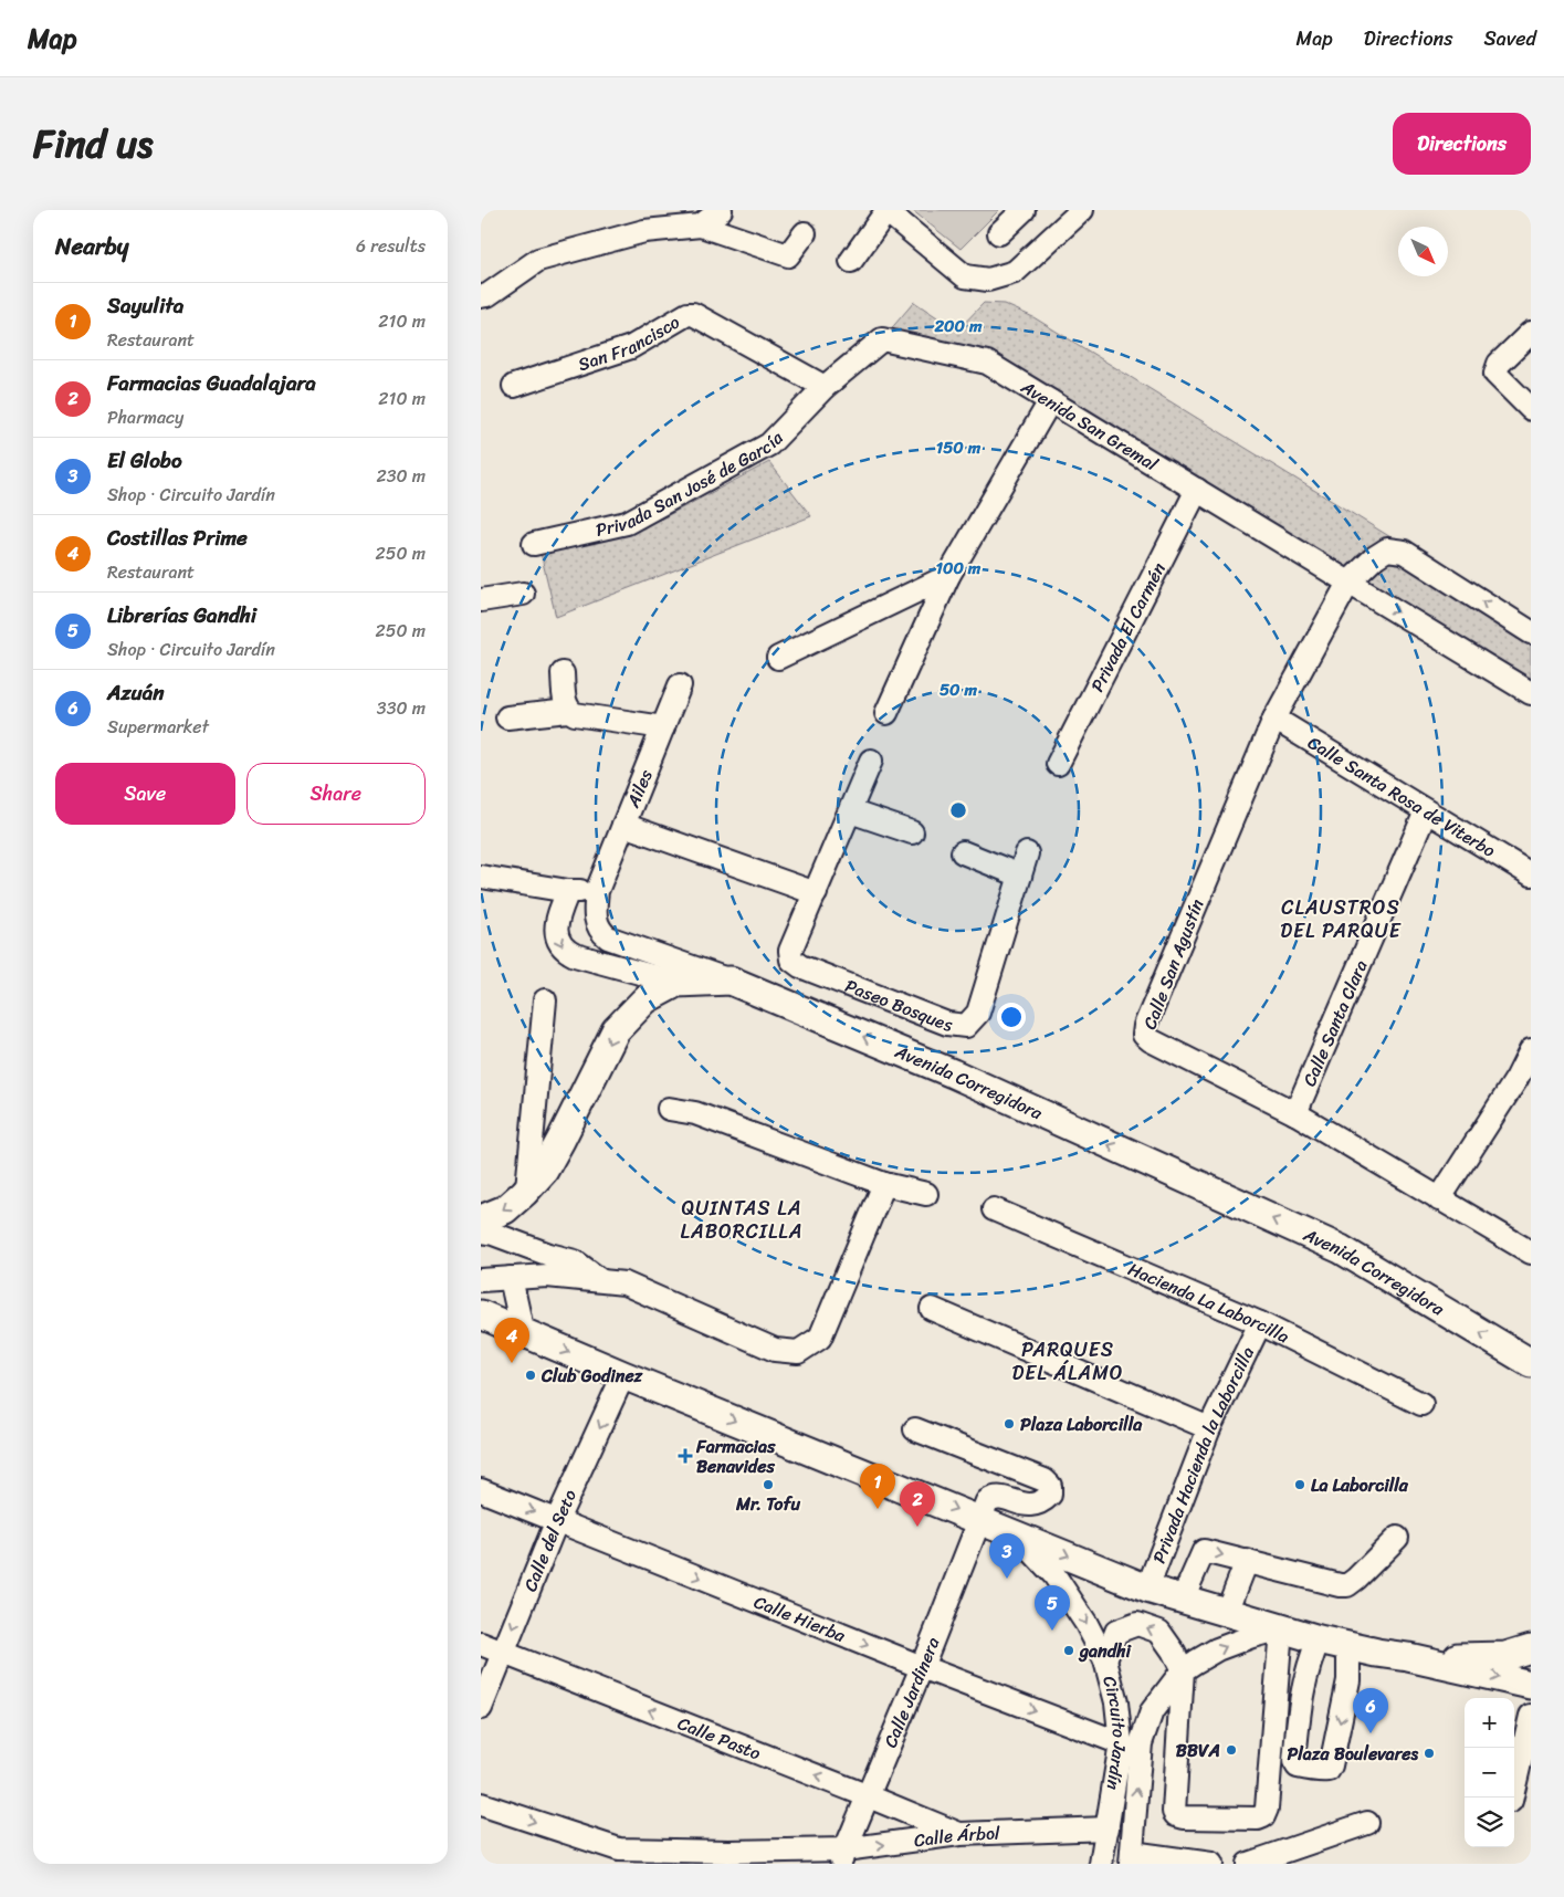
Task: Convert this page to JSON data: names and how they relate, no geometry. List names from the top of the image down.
{
  "streets": {
    "main road": ["Avenida Corregidora"],
    "street": [
      "San Francisco",
      "Avenida San Gremal",
      "Privada San José de García",
      "Privada El Carmén",
      "Ailes",
      "Calle Santa Rosa de Viterbo",
      "Calle San Agustín",
      "Paseo Bosques",
      "Calle Santa Clara",
      "Hacienda La Laborcilla",
      "Privada Hacienda la Laborcilla",
      "Calle del Seto",
      "Calle Hierba",
      "Calle Jardinera",
      "Circuito Jardín",
      "Calle Pasto",
      "Calle Árbol"
    ]
  },
  "crossings": [
    ["San Francisco", "Avenida San Gremal"],
    ["San Francisco", "Privada San José de García"],
    ["Avenida San Gremal", "Privada San José de García"],
    ["Avenida San Gremal", "Privada El Carmén"],
    ["Avenida San Gremal", "Calle San Agustín"],
    ["Ailes", "Avenida Corregidora"],
    ["Calle Santa Rosa de Viterbo", "Calle San Agustín"],
    ["Calle Santa Rosa de Viterbo", "Calle Santa Clara"],
    ["Calle San Agustín", "Calle Santa Clara"],
    ["Hacienda La Laborcilla", "Privada Hacienda la Laborcilla"],
    ["Calle del Seto", "Calle Hierba"],
    ["Calle del Seto", "Calle Pasto"],
    ["Calle Hierba", "Calle Jardinera"],
    ["Calle Hierba", "Circuito Jardín"],
    ["Calle Jardinera", "Calle Pasto"],
    ["Calle Jardinera", "Calle Árbol"],
    ["Circuito Jardín", "Calle Árbol"],
    ["Calle Pasto", "Calle Árbol"]
  ],
  "one_way": [
    "Avenida Corregidora",
    "Calle del Seto",
    "Calle Hierba",
    "Calle Pasto",
    "Calle Árbol"
  ],
  "districts": ["CLAUSTROS DEL PARQUE", "QUINTAS LA LABORCILLA", "PARQUES DEL ÁLAMO"],
  "places": {
    "other": [
      "Club Godinez",
      "Plaza Laborcilla",
      "Mr. Tofu",
      "La Laborcilla",
      "gandhi",
      "BBVA",
      "Plaza Boulevares"
    ],
    "health": ["Farmacias Benavides"]
  },
  "north": "bottom right",
  "page": {
    "header": "Map",
    "nav": ["Map", "Directions", "Saved"],
    "title": "Find us",
    "buttons": [
      "Directions",
      ["Save", "Share"]
    ],
    "heading": ["Nearby", "6 results"],
    "list": [
      {
        "mark": "1",
        "name": "Sayulita",
        "note": "Restaurant",
        "value": "210 m"
      },
      {
        "mark": "2",
        "name": "Farmacias Guadalajara",
        "note": "Pharmacy",
        "value": "210 m"
      },
      {
        "mark": "3",
        "name": "El Globo",
        "note": "Shop · Circuito Jardín",
        "value": "230 m"
      },
      {
        "mark": "4",
        "name": "Costillas Prime",
        "note": "Restaurant",
        "value": "250 m"
      },
      {
        "mark": "5",
        "name": "Librerías Gandhi",
        "note": "Shop · Circuito Jardín",
        "value": "250 m"
      },
      {
        "mark": "6",
        "name": "Azuán",
        "note": "Supermarket",
        "value": "330 m"
      }
    ],
    "pins": [
      "4",
      "1",
      "2",
      "3",
      "5",
      "6"
    ],
    "map_buttons": ["+", "−"]
  },
  "rings": [
    "200 m",
    "150 m",
    "100 m",
    "50 m"
  ]
}
